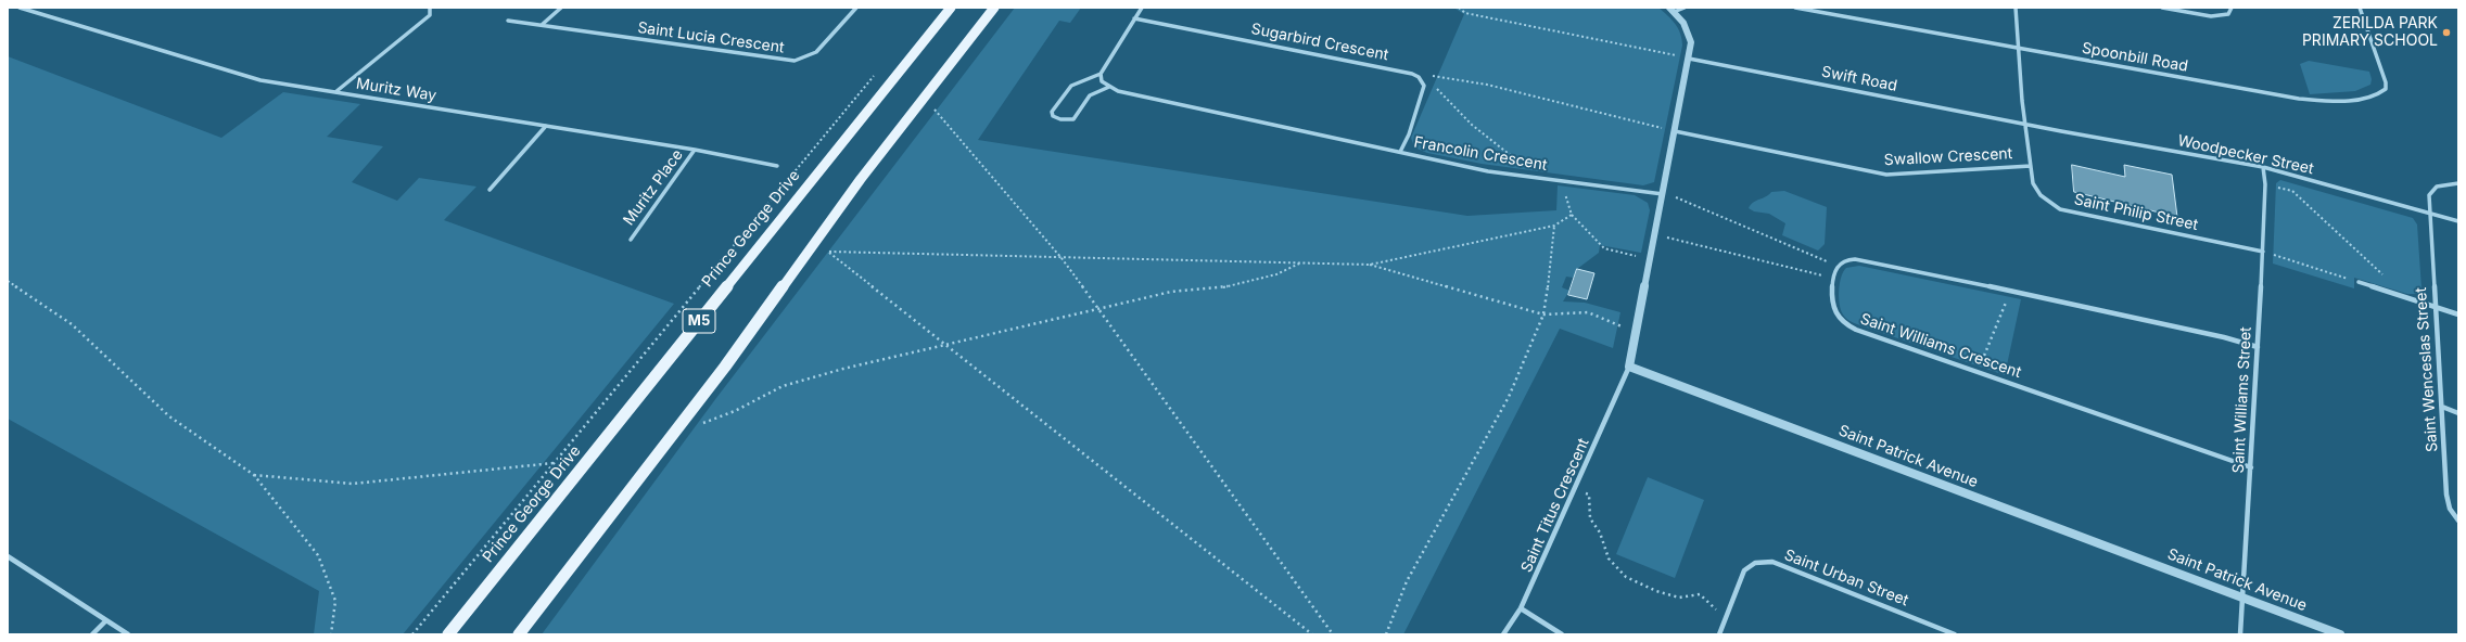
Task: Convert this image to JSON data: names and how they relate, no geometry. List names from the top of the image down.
{
  "streets": {
    "main road": ["Prince George Drive", "M5"],
    "street": [
      "Saint Lucia Crescent",
      "Sugarbird Crescent",
      "Spoonbill Road",
      "Swift Road",
      "Muritz Way",
      "Francolin Crescent",
      "Woodpecker Street",
      "Swallow Crescent",
      "Muritz Place",
      "Saint Philip Street",
      "Saint Williams Crescent",
      "Saint Wenceslas Street",
      "Saint Williams Street",
      "Saint Patrick Avenue",
      "Saint Titus Crescent",
      "Saint Urban Street"
    ]
  },
  "crossings": [
    ["Spoonbill Road", "Swallow Crescent"],
    ["Swift Road", "Woodpecker Street"],
    ["Swift Road", "Swallow Crescent"],
    ["Muritz Way", "Muritz Place"],
    ["Woodpecker Street", "Swallow Crescent"],
    ["Woodpecker Street", "Saint Wenceslas Street"],
    ["Woodpecker Street", "Saint Williams Street"],
    ["Swallow Crescent", "Saint Philip Street"],
    ["Saint Philip Street", "Saint Williams Street"],
    ["Saint Williams Crescent", "Saint Williams Street"],
    ["Saint Williams Street", "Saint Patrick Avenue"],
    ["Saint Patrick Avenue", "Saint Titus Crescent"]
  ],
  "places": ["ZERILDA PARK PRIMARY SCHOOL"]
}
